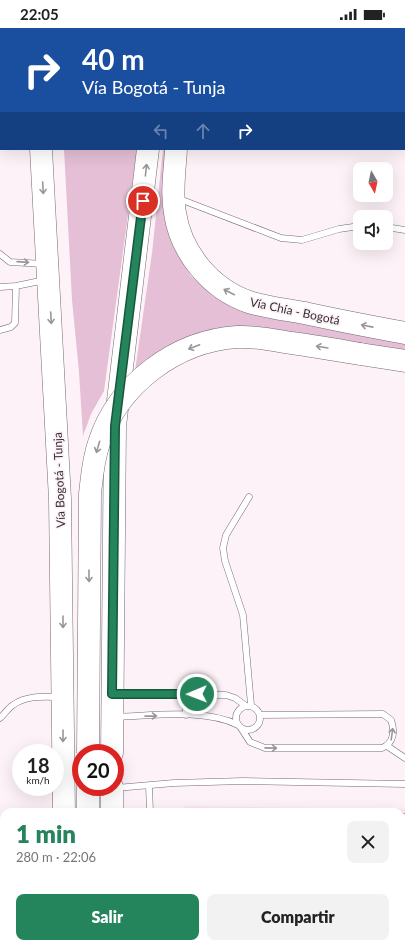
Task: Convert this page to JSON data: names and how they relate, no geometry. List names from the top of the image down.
{
  "streets": {
    "highway": ["Vía Chía - Bogotá", "Vía Bogotá - Tunja"]
  },
  "one_way": ["Vía Chía - Bogotá"],
  "north": "bottom",
  "page": {
    "status": "22:05",
    "turn": ["40 m", "Vía Bogotá - Tunja"],
    "speed": "18 km/h",
    "limit": "20",
    "heading": ["1 min", "280 m · 22:06"],
    "buttons": ["Salir", "Compartir"]
  }
}
